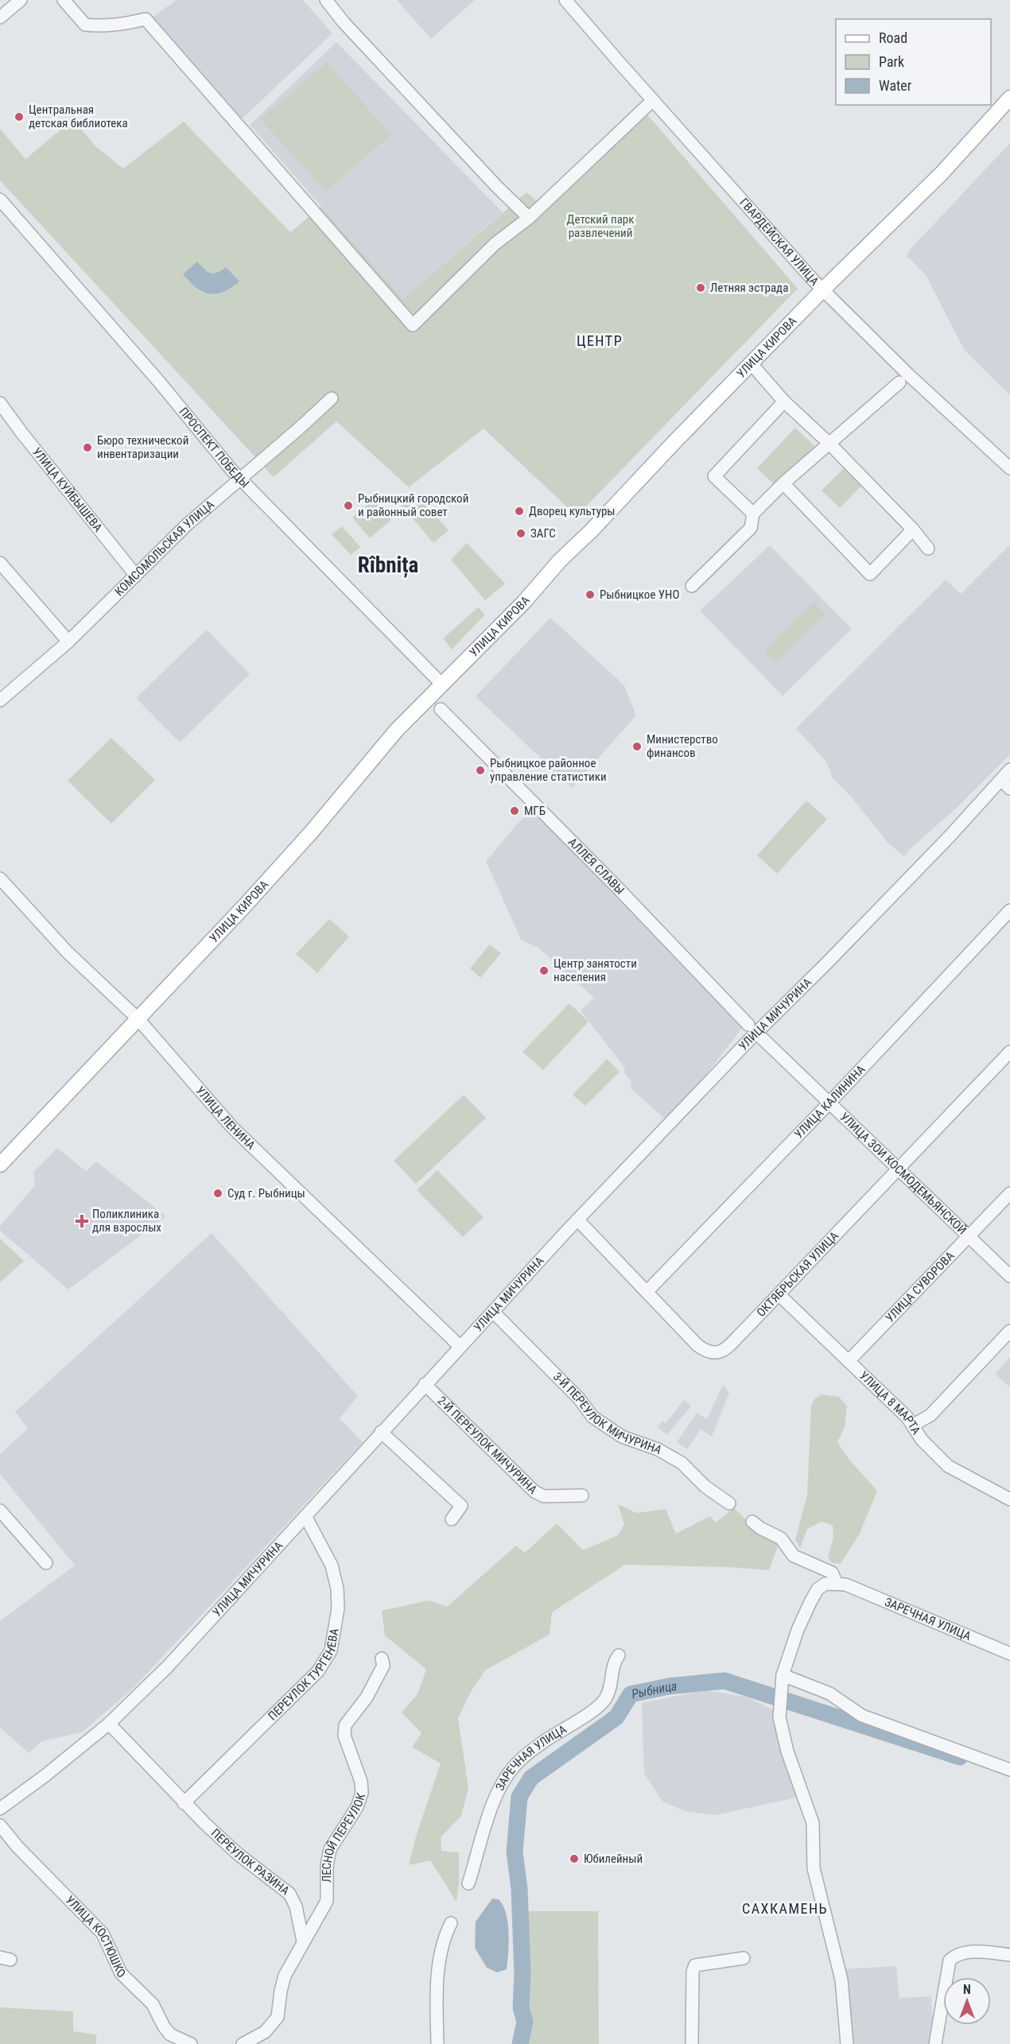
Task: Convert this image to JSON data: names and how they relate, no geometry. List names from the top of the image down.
{
  "streets": {
    "main road": ["УЛИЦА КИРОВА"],
    "street": [
      "ГВАРДЕЙСКАЯ УЛИЦА",
      "ПРОСПЕКТ ПОБЕДЫ",
      "УЛИЦА КУЙБЫШЕВА",
      "КОМСОМОЛЬСКАЯ УЛИЦА",
      "АЛЛЕЯ СЛАВЫ",
      "УЛИЦА МИЧУРИНА",
      "УЛИЦА КАЛИНИНА",
      "УЛИЦА ЛЕНИНА",
      "УЛИЦА ЗОИ КОСМОДЕМЬЯНСКОЙ",
      "ОКТЯБРЬСКАЯ УЛИЦА",
      "УЛИЦА СУВОРОВА",
      "УЛИЦА 8 МАРТА",
      "3-Й ПЕРЕУЛОК МИЧУРИНА",
      "2-Й ПЕРЕУЛОК МИЧУРИНА",
      "ЗАРЕЧНАЯ УЛИЦА",
      "ПЕРЕУЛОК ТУРГЕНЕВА",
      "ЛЕСНОЙ ПЕРЕУЛОК",
      "ПЕРЕУЛОК РАЗИНА",
      "УЛИЦА КОСТЮШКО"
    ]
  },
  "crossings": [
    ["ГВАРДЕЙСКАЯ УЛИЦА", "УЛИЦА КИРОВА"],
    ["УЛИЦА КИРОВА", "ПРОСПЕКТ ПОБЕДЫ"],
    ["УЛИЦА КИРОВА", "УЛИЦА ЛЕНИНА"],
    ["ПРОСПЕКТ ПОБЕДЫ", "КОМСОМОЛЬСКАЯ УЛИЦА"],
    ["УЛИЦА КУЙБЫШЕВА", "КОМСОМОЛЬСКАЯ УЛИЦА"],
    ["АЛЛЕЯ СЛАВЫ", "УЛИЦА МИЧУРИНА"],
    ["АЛЛЕЯ СЛАВЫ", "УЛИЦА ЗОИ КОСМОДЕМЬЯНСКОЙ"],
    ["УЛИЦА МИЧУРИНА", "УЛИЦА ЛЕНИНА"],
    ["УЛИЦА МИЧУРИНА", "УЛИЦА ЗОИ КОСМОДЕМЬЯНСКОЙ"],
    ["УЛИЦА МИЧУРИНА", "ОКТЯБРЬСКАЯ УЛИЦА"],
    ["УЛИЦА МИЧУРИНА", "3-Й ПЕРЕУЛОК МИЧУРИНА"],
    ["УЛИЦА МИЧУРИНА", "2-Й ПЕРЕУЛОК МИЧУРИНА"],
    ["УЛИЦА МИЧУРИНА", "ПЕРЕУЛОК ТУРГЕНЕВА"],
    ["УЛИЦА МИЧУРИНА", "ПЕРЕУЛОК РАЗИНА"],
    ["УЛИЦА КАЛИНИНА", "УЛИЦА ЗОИ КОСМОДЕМЬЯНСКОЙ"],
    ["УЛИЦА КАЛИНИНА", "ОКТЯБРЬСКАЯ УЛИЦА"],
    ["УЛИЦА ЗОИ КОСМОДЕМЬЯНСКОЙ", "ОКТЯБРЬСКАЯ УЛИЦА"],
    ["УЛИЦА ЗОИ КОСМОДЕМЬЯНСКОЙ", "УЛИЦА СУВОРОВА"],
    ["ОКТЯБРЬСКАЯ УЛИЦА", "УЛИЦА 8 МАРТА"],
    ["УЛИЦА СУВОРОВА", "УЛИЦА 8 МАРТА"],
    ["ПЕРЕУЛОК ТУРГЕНЕВА", "ПЕРЕУЛОК РАЗИНА"],
    ["ЛЕСНОЙ ПЕРЕУЛОК", "ПЕРЕУЛОК РАЗИНА"]
  ],
  "districts": ["ЦЕНТР", "Rîbnița", "САХКАМЕНЬ"],
  "water": ["Рыбница"],
  "parks": ["Детский парк развлечений"],
  "places": {
    "other": [
      "Центральная детская библиотека",
      "Летняя эстрада",
      "Бюро технической инвентаризации",
      "Рыбницкий городской и районный совет",
      "Дворец культуры",
      "ЗАГС",
      "Рыбницкое УНО",
      "Министерство финансов",
      "Рыбницкое районное управление статистики",
      "МГБ",
      "Центр занятости населения",
      "Суд г. Рыбницы",
      "Юбилейный"
    ],
    "health": ["Поликлиника для взрослых"]
  },
  "legend": ["Road", "Park", "Water"],
  "north": "top"
}
